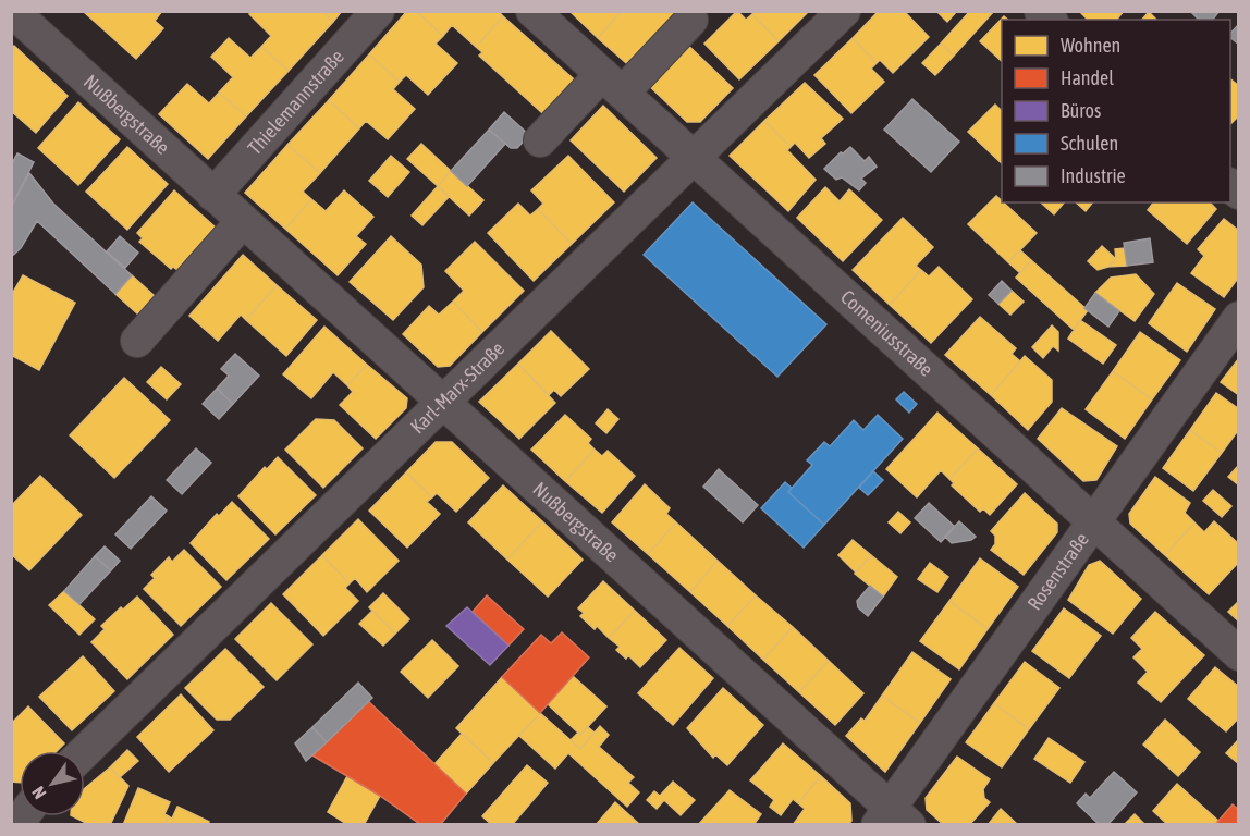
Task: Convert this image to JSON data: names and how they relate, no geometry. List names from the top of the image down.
{
  "streets": {
    "street": [
      "Thielemannstraße",
      "Nußbergstraße",
      "Comeniusstraße",
      "Karl-Marx-Straße",
      "Rosenstraße"
    ]
  },
  "crossings": [
    ["Thielemannstraße", "Nußbergstraße"],
    ["Nußbergstraße", "Karl-Marx-Straße"],
    ["Nußbergstraße", "Rosenstraße"],
    ["Comeniusstraße", "Karl-Marx-Straße"],
    ["Comeniusstraße", "Rosenstraße"]
  ],
  "legend": [
    "Wohnen",
    "Handel",
    "Büros",
    "Schulen",
    "Industrie"
  ],
  "north": "bottom left"
}
